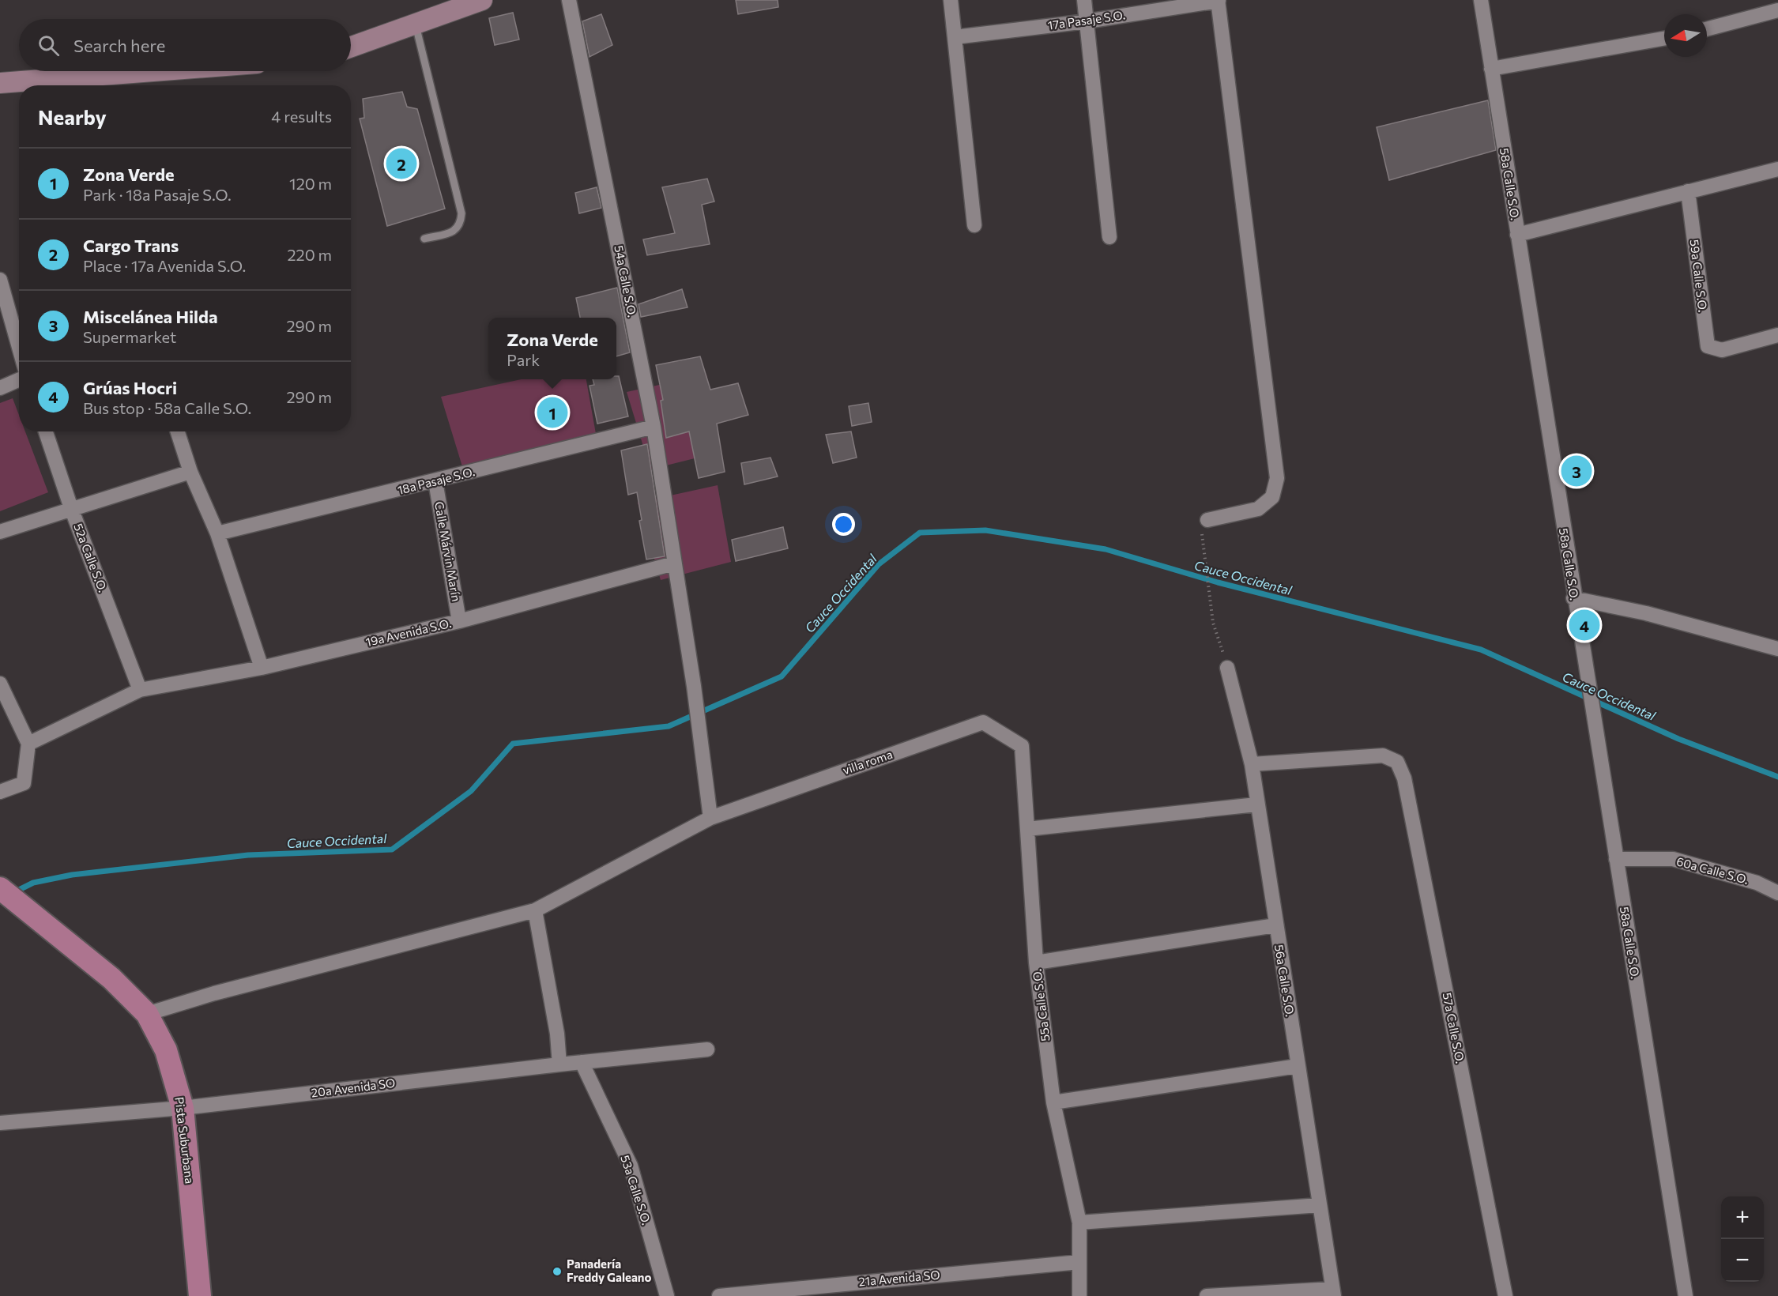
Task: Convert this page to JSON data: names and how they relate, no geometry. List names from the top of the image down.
{
  "streets": {
    "main road": ["Pista Suburbana"],
    "street": [
      "17a Pasaje S.O.",
      "58a Calle S.O.",
      "59a Calle S.O.",
      "54a Calle S.O.",
      "18a Pasaje S.O.",
      "Calle Márvin Marín",
      "52a Calle S.O.",
      "19a Avenida S.O.",
      "villa roma",
      "60a Calle S.O.",
      "56a Calle S.O.",
      "55a Calle S.O.",
      "57a Calle S.O.",
      "20a Avenida SO",
      "53a Calle S.O.",
      "21a Avenida SO"
    ]
  },
  "crossings": [
    ["58a Calle S.O.", "60a Calle S.O."],
    ["54a Calle S.O.", "18a Pasaje S.O."],
    ["54a Calle S.O.", "19a Avenida S.O."],
    ["18a Pasaje S.O.", "Calle Márvin Marín"],
    ["Calle Márvin Marín", "19a Avenida S.O."],
    ["52a Calle S.O.", "19a Avenida S.O."],
    ["villa roma", "55a Calle S.O."],
    ["villa roma", "Pista Suburbana"],
    ["56a Calle S.O.", "57a Calle S.O."],
    ["55a Calle S.O.", "21a Avenida SO"],
    ["20a Avenida SO", "Pista Suburbana"],
    ["20a Avenida SO", "53a Calle S.O."]
  ],
  "water": ["Cauce Occidental"],
  "places": ["Panadería Freddy Galeano"],
  "north": "left",
  "page": {
    "search": "Search here",
    "heading": ["Nearby", "4 results"],
    "pins": [
      "2",
      "1",
      "3",
      "4"
    ],
    "list": [
      {
        "mark": "1",
        "name": "Zona Verde",
        "note": "Park · 18a Pasaje S.O.",
        "value": "120 m"
      },
      {
        "mark": "2",
        "name": "Cargo Trans",
        "note": "Place · 17a Avenida S.O.",
        "value": "220 m"
      },
      {
        "mark": "3",
        "name": "Miscelánea Hilda",
        "note": "Supermarket",
        "value": "290 m"
      },
      {
        "mark": "4",
        "name": "Grúas Hocri",
        "note": "Bus stop · 58a Calle S.O.",
        "value": "290 m"
      }
    ],
    "popup": ["Zona Verde", "Park"],
    "map_buttons": ["+", "−"]
  }
}
